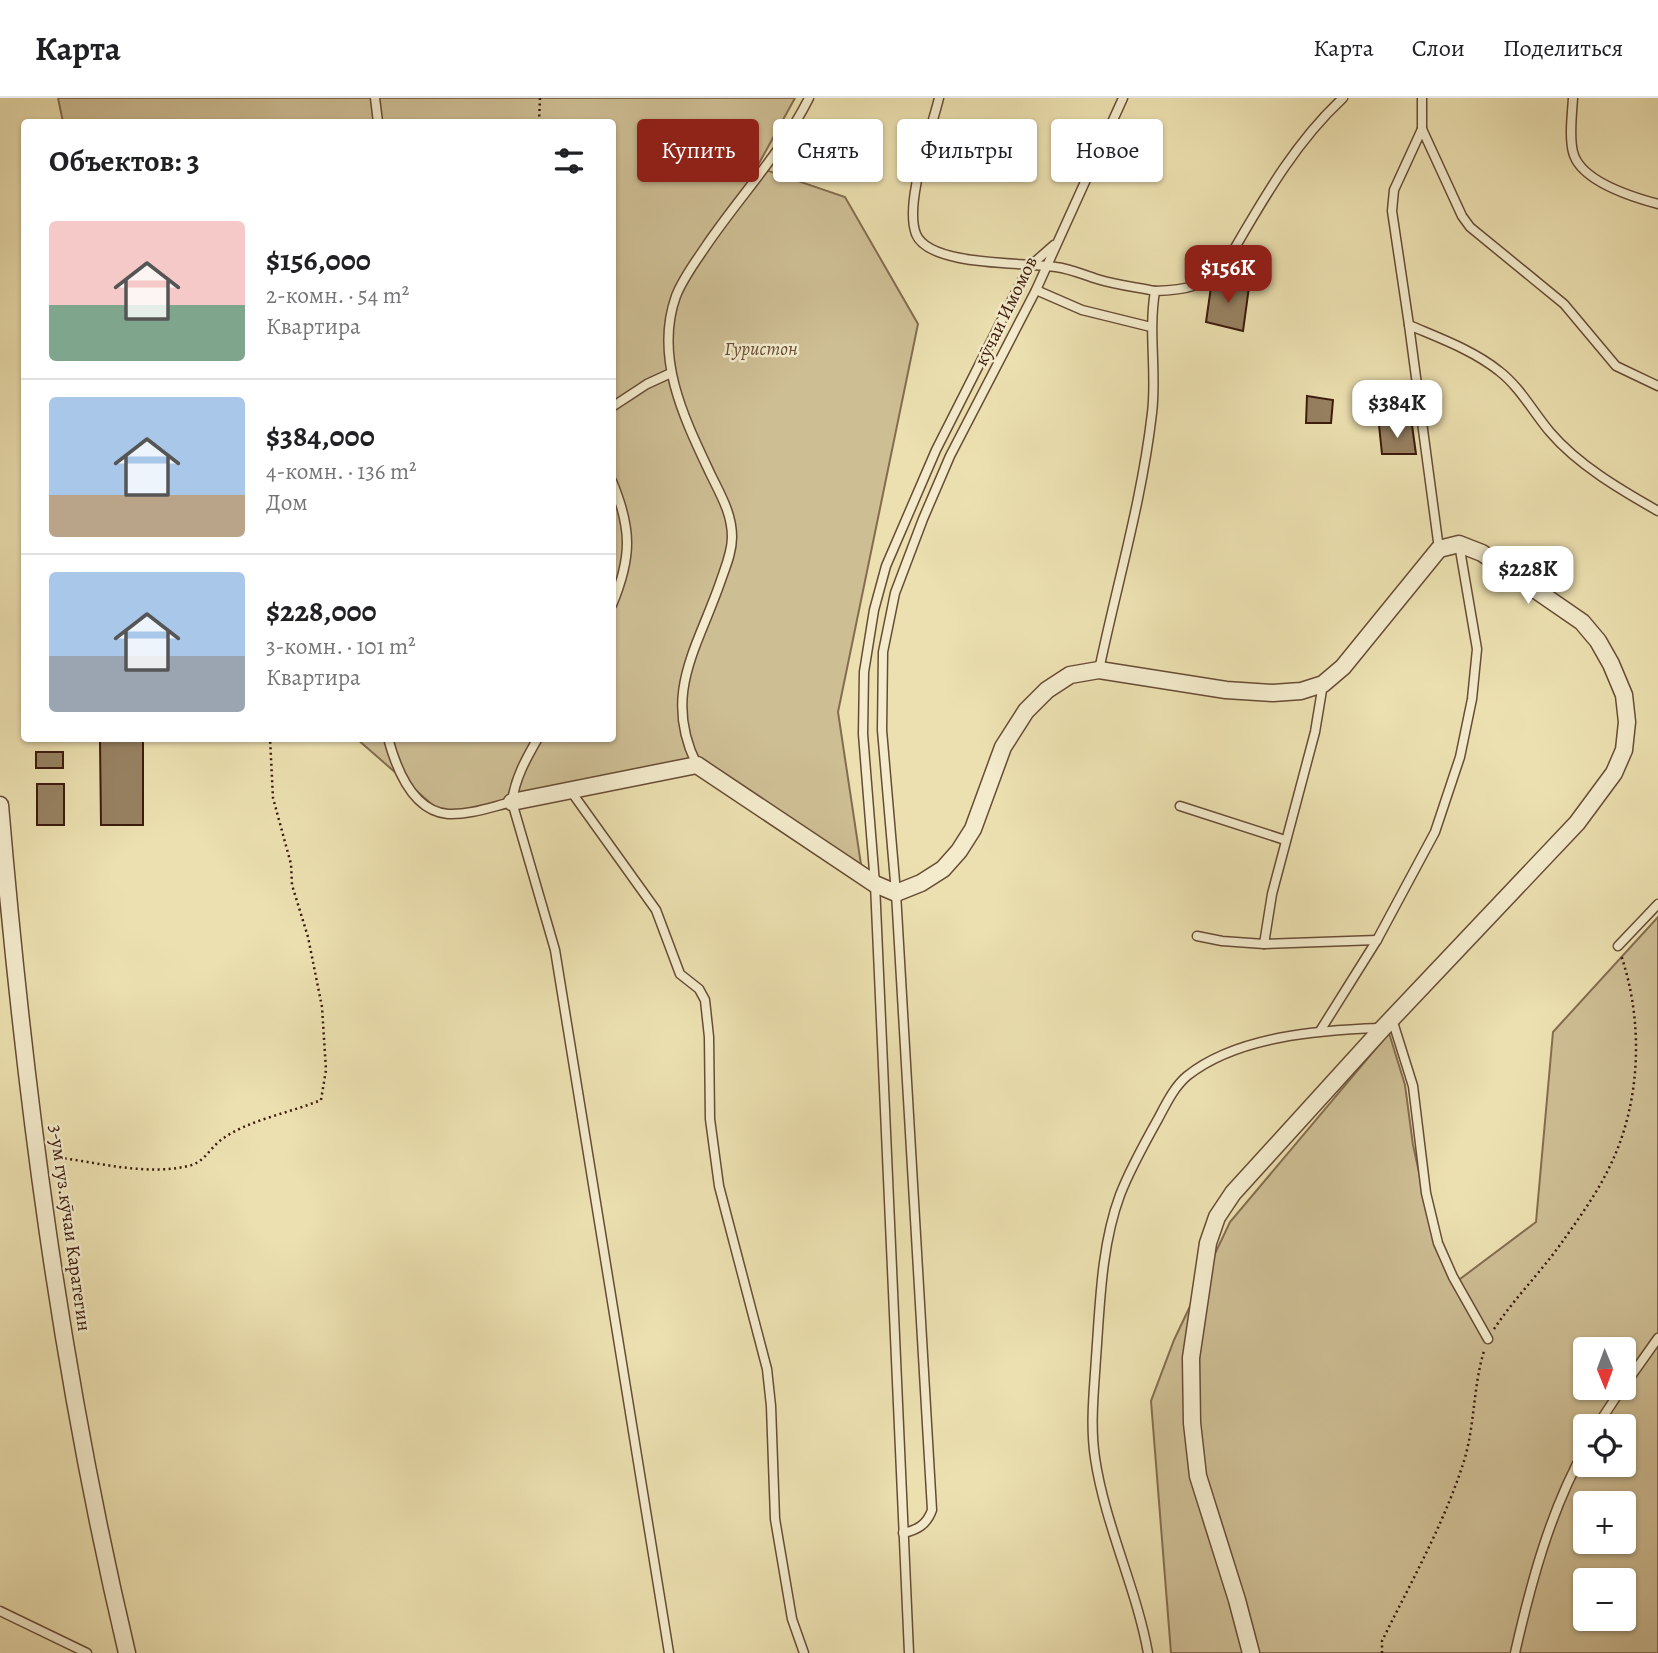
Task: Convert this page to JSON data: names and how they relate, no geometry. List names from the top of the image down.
{
  "streets": {
    "street": ["3-ум гуз.кӯчаи Каратегин"],
    "lane": ["кӯчаи Имомов"]
  },
  "parks": ["Гуристон"],
  "north": "bottom",
  "page": {
    "header": "Карта",
    "nav": ["Карта", "Слои", "Поделиться"],
    "chip": [
      "Купить",
      "Снять",
      "Фильтры",
      "Новое"
    ],
    "heading": "Объектов: 3",
    "list": [
      {
        "name": "$156,000",
        "note": "2-комн. · 54 m² · Квартира"
      },
      {
        "name": "$384,000",
        "note": "4-комн. · 136 m² · Дом"
      },
      {
        "name": "$228,000",
        "note": "3-комн. · 101 m² · Квартира"
      }
    ],
    "price": ["$156K", "$384K", "$228K"],
    "map_buttons": ["+", "−"]
  }
}
